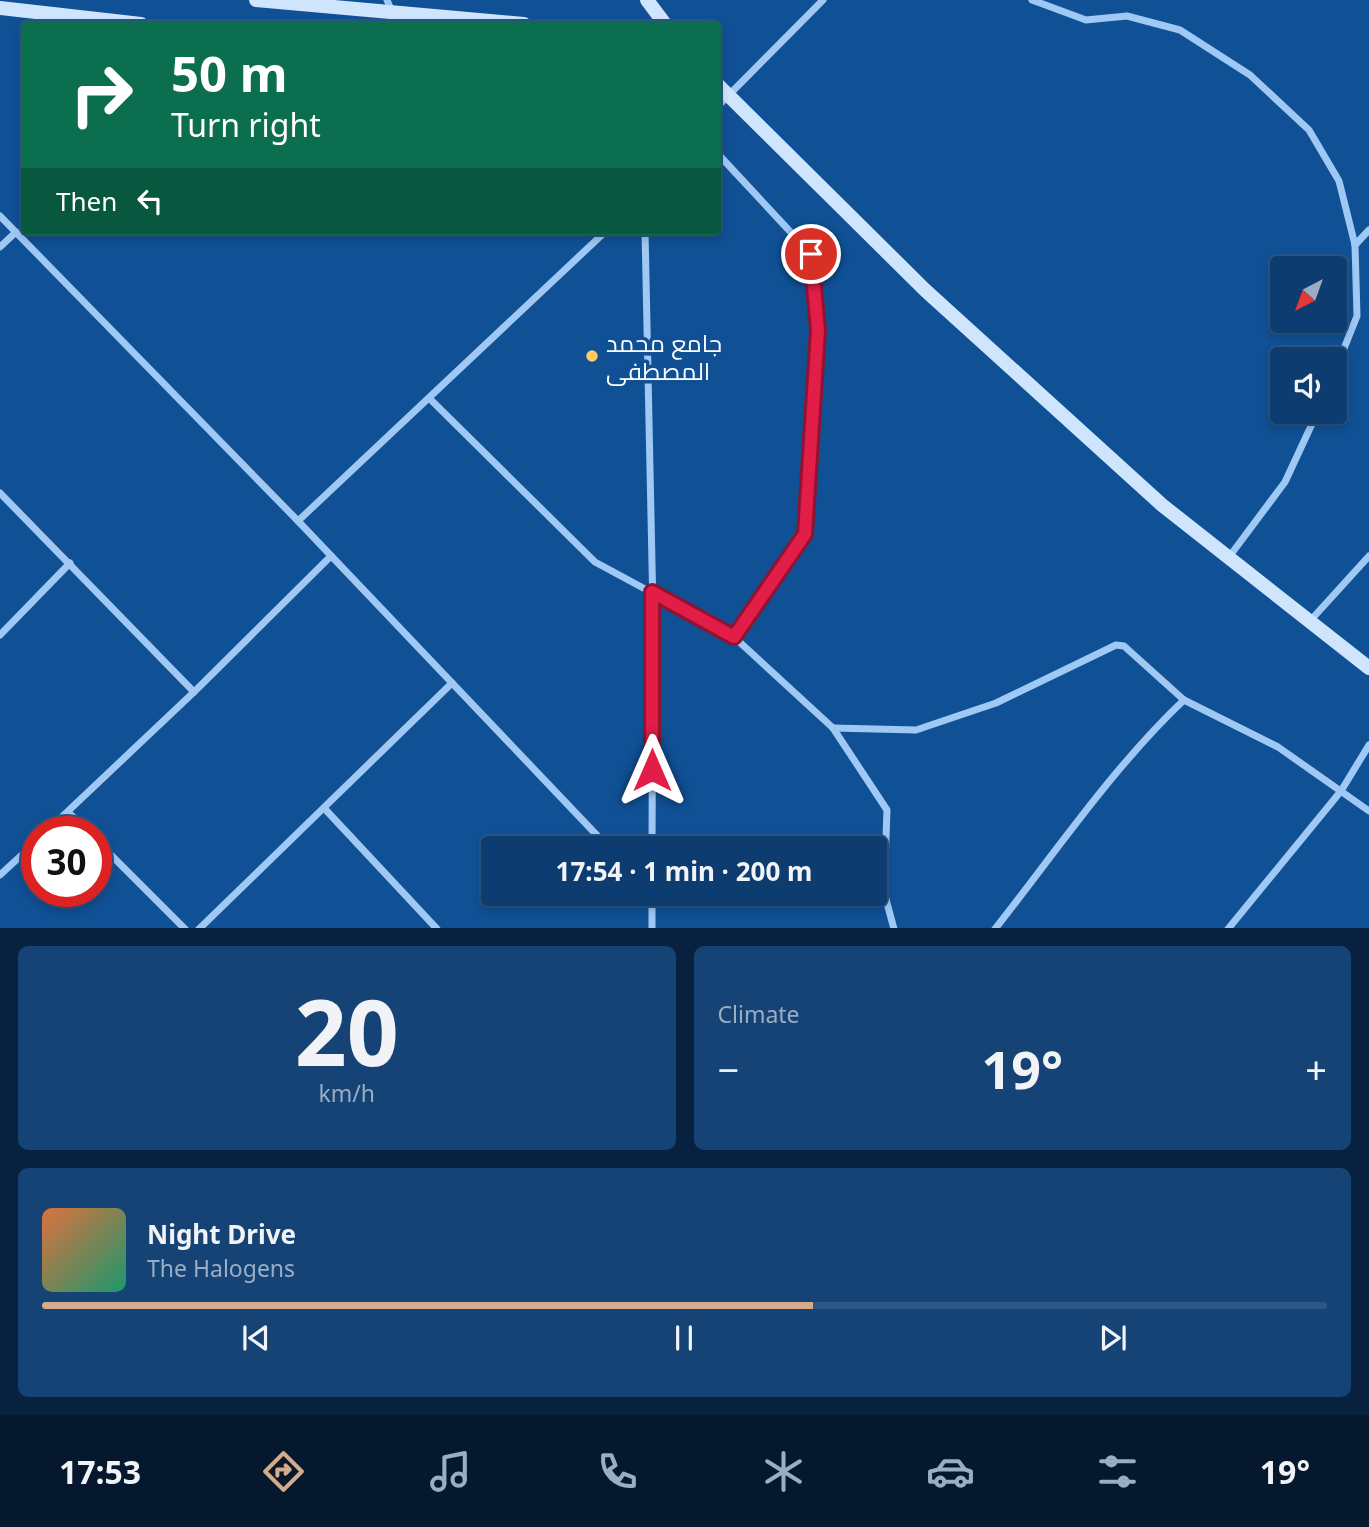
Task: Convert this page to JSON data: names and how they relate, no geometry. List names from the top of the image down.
{
  "places": ["جامع محمد المصطفى"],
  "north": "bottom left",
  "page": {
    "turn": ["50 m", "Turn right"],
    "then": "Then",
    "limit": "30",
    "trip": "17:54 · 1 min · 200 m",
    "tile": [
      ["20", "km/h"],
      "Climate"
    ],
    "heat": ["−", "19°", "+"],
    "song": ["Night Drive", "The Halogens"],
    "tabs": ["17:53", "19°"]
  }
}
